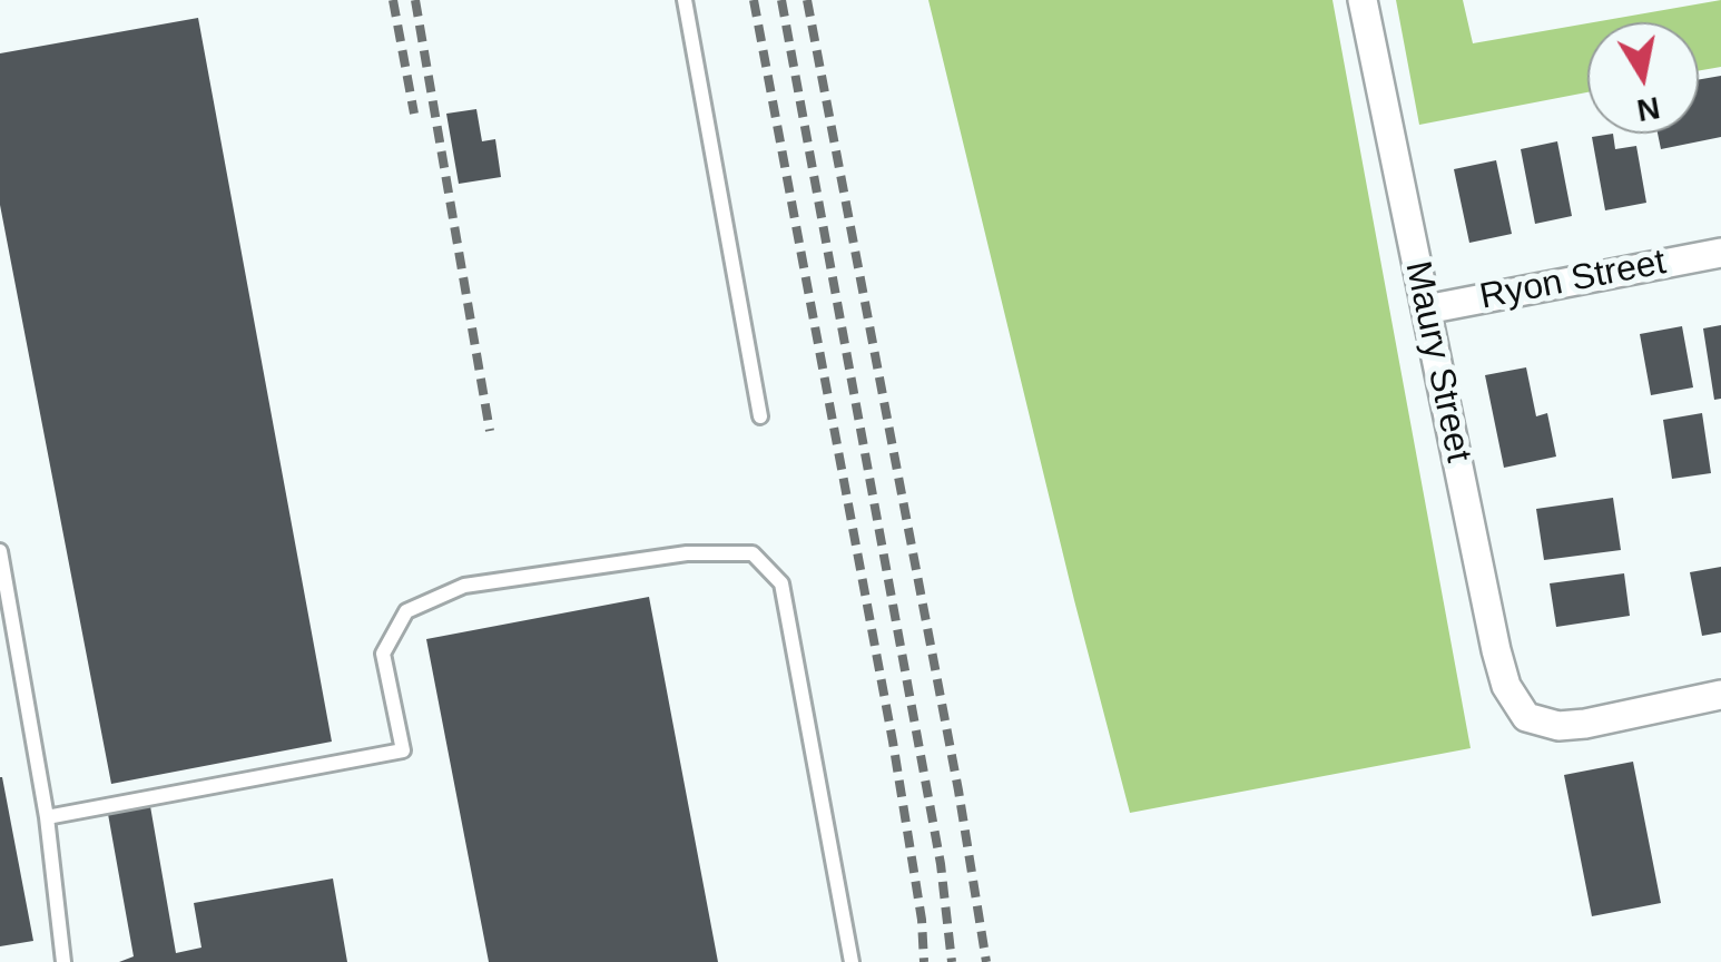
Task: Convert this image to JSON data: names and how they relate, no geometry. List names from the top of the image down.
{
  "streets": {
    "street": ["Ryon Street", "Maury Street"]
  },
  "crossings": [
    ["Ryon Street", "Maury Street"]
  ],
  "north": "bottom"
}
